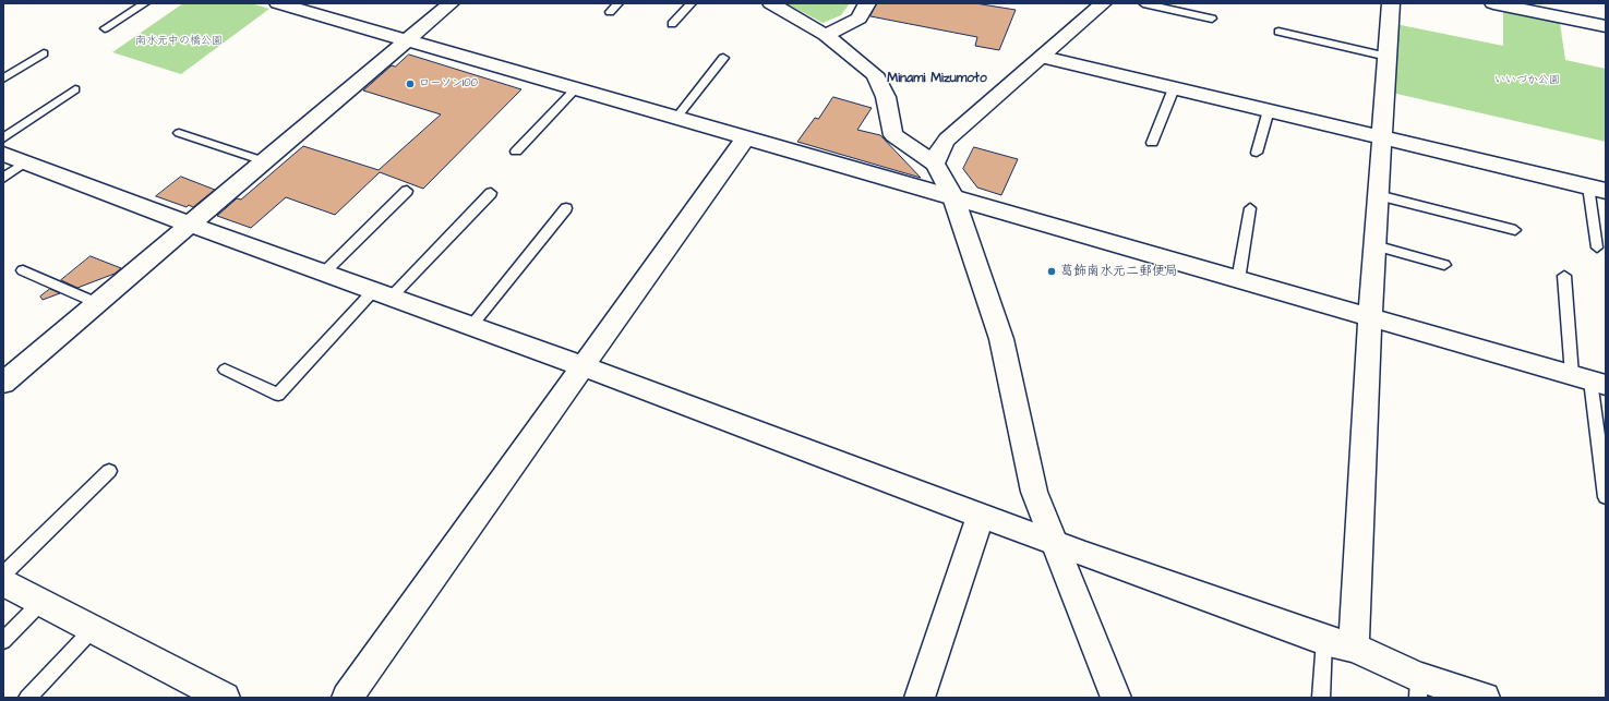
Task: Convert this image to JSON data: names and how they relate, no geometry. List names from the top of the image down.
{
  "districts": ["Minami Mizumoto"],
  "parks": ["南水元中の橋公園", "いいづか公園"],
  "places": ["ローソン100", "葛飾南水元二郵便局"]
}
